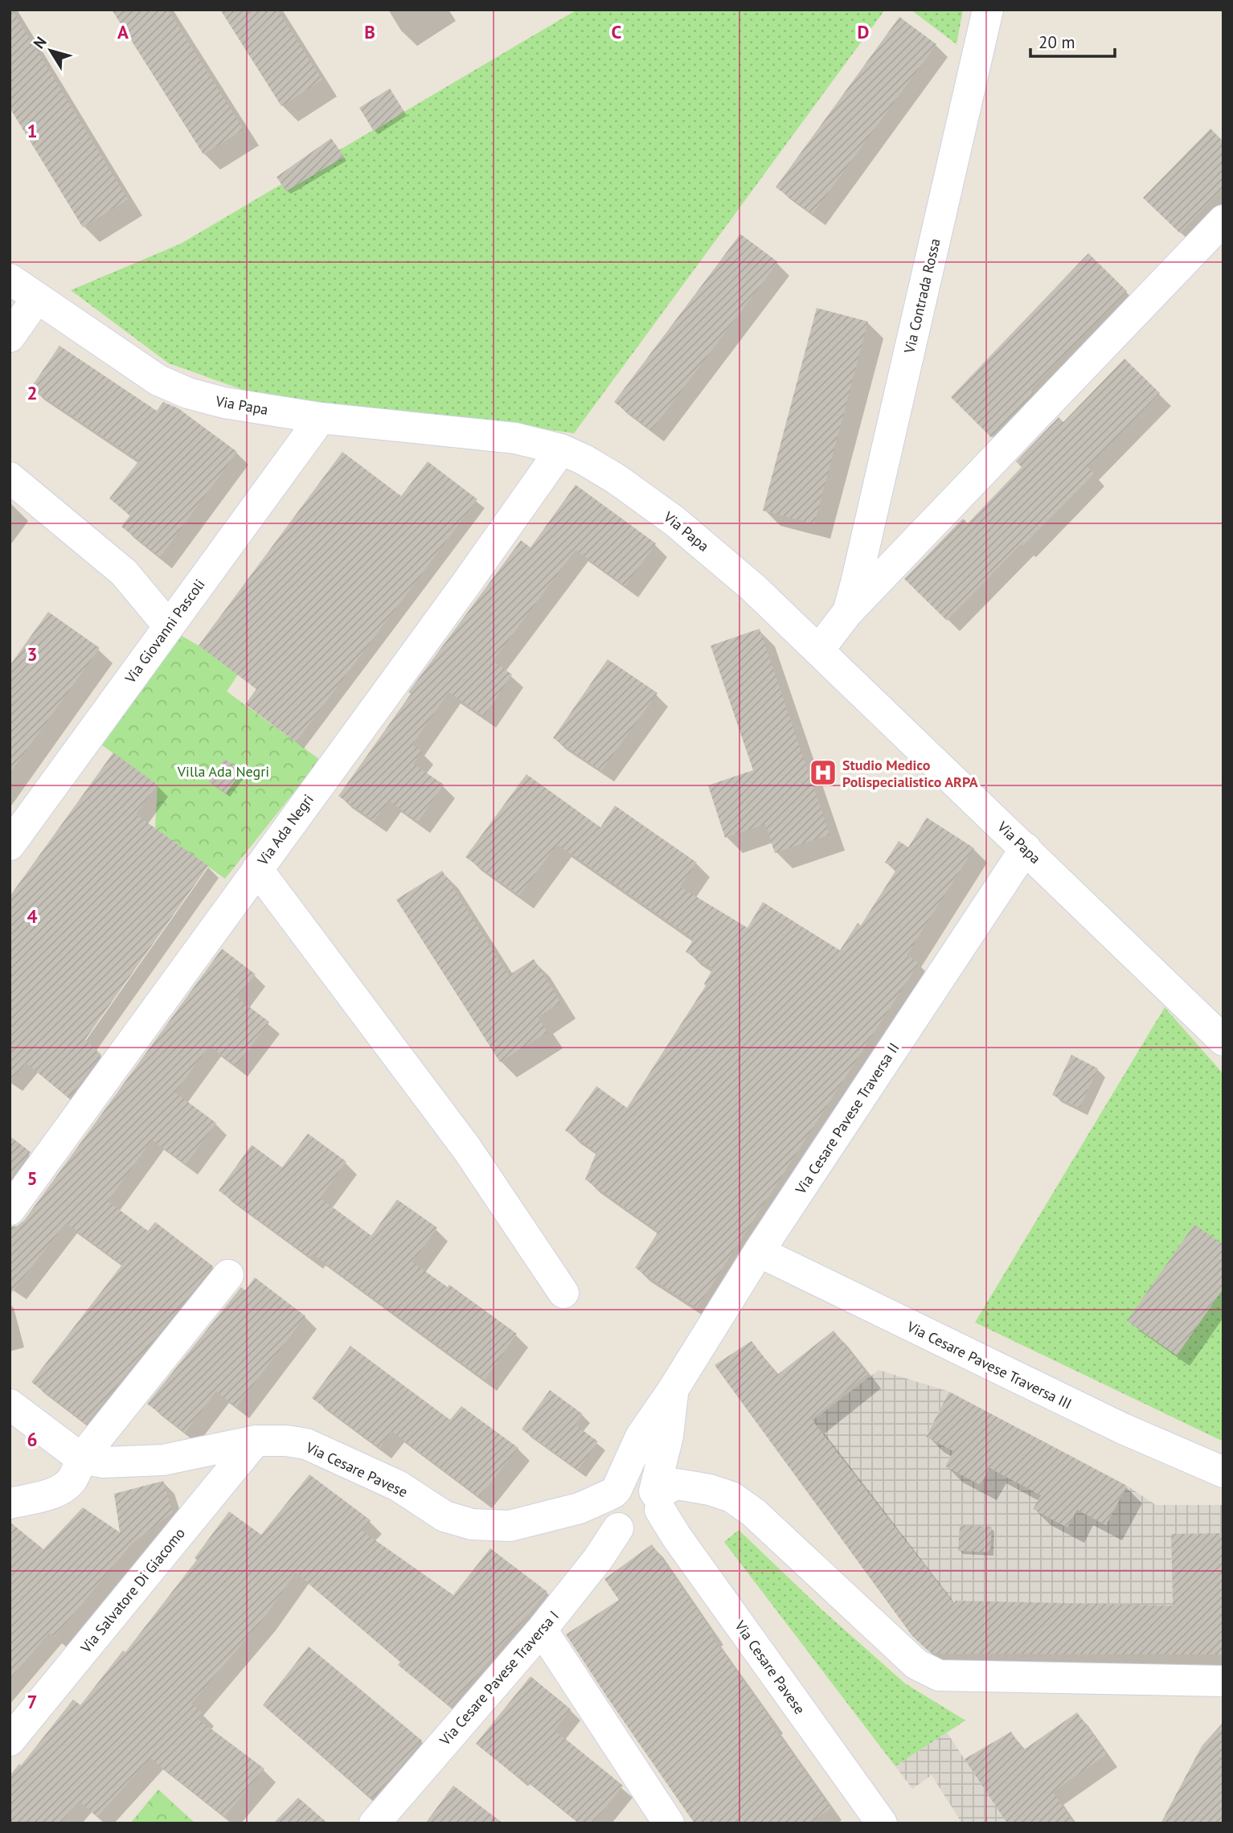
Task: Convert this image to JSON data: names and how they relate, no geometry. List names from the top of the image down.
{
  "streets": {
    "street": [
      "Via Contrada Rossa",
      "Via Papa",
      "Via Giovanni Pascoli",
      "Via Ada Negri",
      "Via Cesare Pavese Traversa II",
      "Via Cesare Pavese Traversa III",
      "Via Cesare Pavese",
      "Via Salvatore Di Giacomo",
      "Via Cesare Pavese Traversa I"
    ]
  },
  "crossings": [
    ["Via Contrada Rossa", "Via Papa"],
    ["Via Papa", "Via Giovanni Pascoli"],
    ["Via Papa", "Via Ada Negri"],
    ["Via Papa", "Via Cesare Pavese Traversa II"],
    ["Via Cesare Pavese Traversa II", "Via Cesare Pavese Traversa III"],
    ["Via Cesare Pavese Traversa II", "Via Cesare Pavese"],
    ["Via Cesare Pavese Traversa II", "Via Cesare Pavese Traversa I"],
    ["Via Cesare Pavese", "Via Salvatore Di Giacomo"],
    ["Via Cesare Pavese", "Via Cesare Pavese Traversa I"]
  ],
  "parks": ["Villa Ada Negri"],
  "places": {
    "hospital": ["Studio Medico Polispecialistico ARPA"]
  },
  "scale_bar": "20 m",
  "north": "top left",
  "grid": {
    "columns": [
      "A",
      "B",
      "C",
      "D"
    ],
    "rows": [
      "1",
      "2",
      "3",
      "4",
      "5",
      "6",
      "7"
    ]
  }
}
